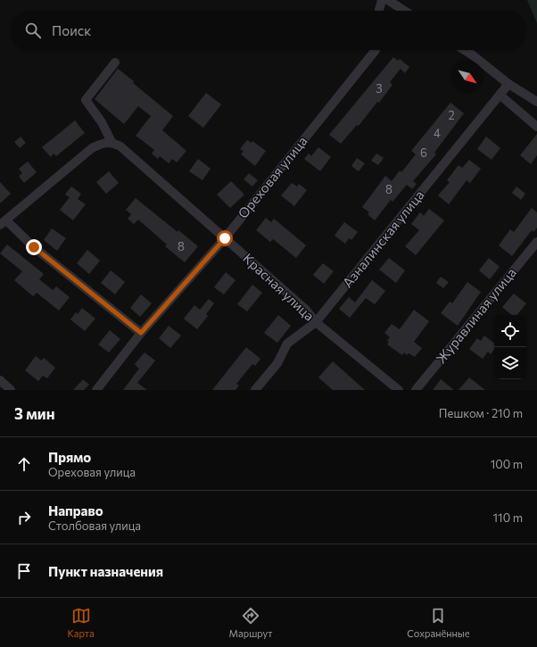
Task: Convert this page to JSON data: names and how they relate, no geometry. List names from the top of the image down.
{
  "streets": {
    "street": [
      "Ореховая улица",
      "Азналинская улица",
      "Красная улица",
      "Журавлиная улица"
    ]
  },
  "crossings": [
    ["Ореховая улица", "Красная улица"],
    ["Азналинская улица", "Красная улица"]
  ],
  "house_numbers": [
    "3",
    "2",
    "4",
    "6",
    "8",
    "8"
  ],
  "north": "bottom right",
  "page": {
    "search": "Поиск",
    "heading": ["3 мин", "Пешком · 210 m"],
    "list": [
      ["Прямо", "Ореховая улица", "100 m"],
      ["Направо", "Столбовая улица", "110 m"],
      "Пункт назначения"
    ],
    "nav": ["Карта", "Маршрут", "Сохранённые"]
  }
}
